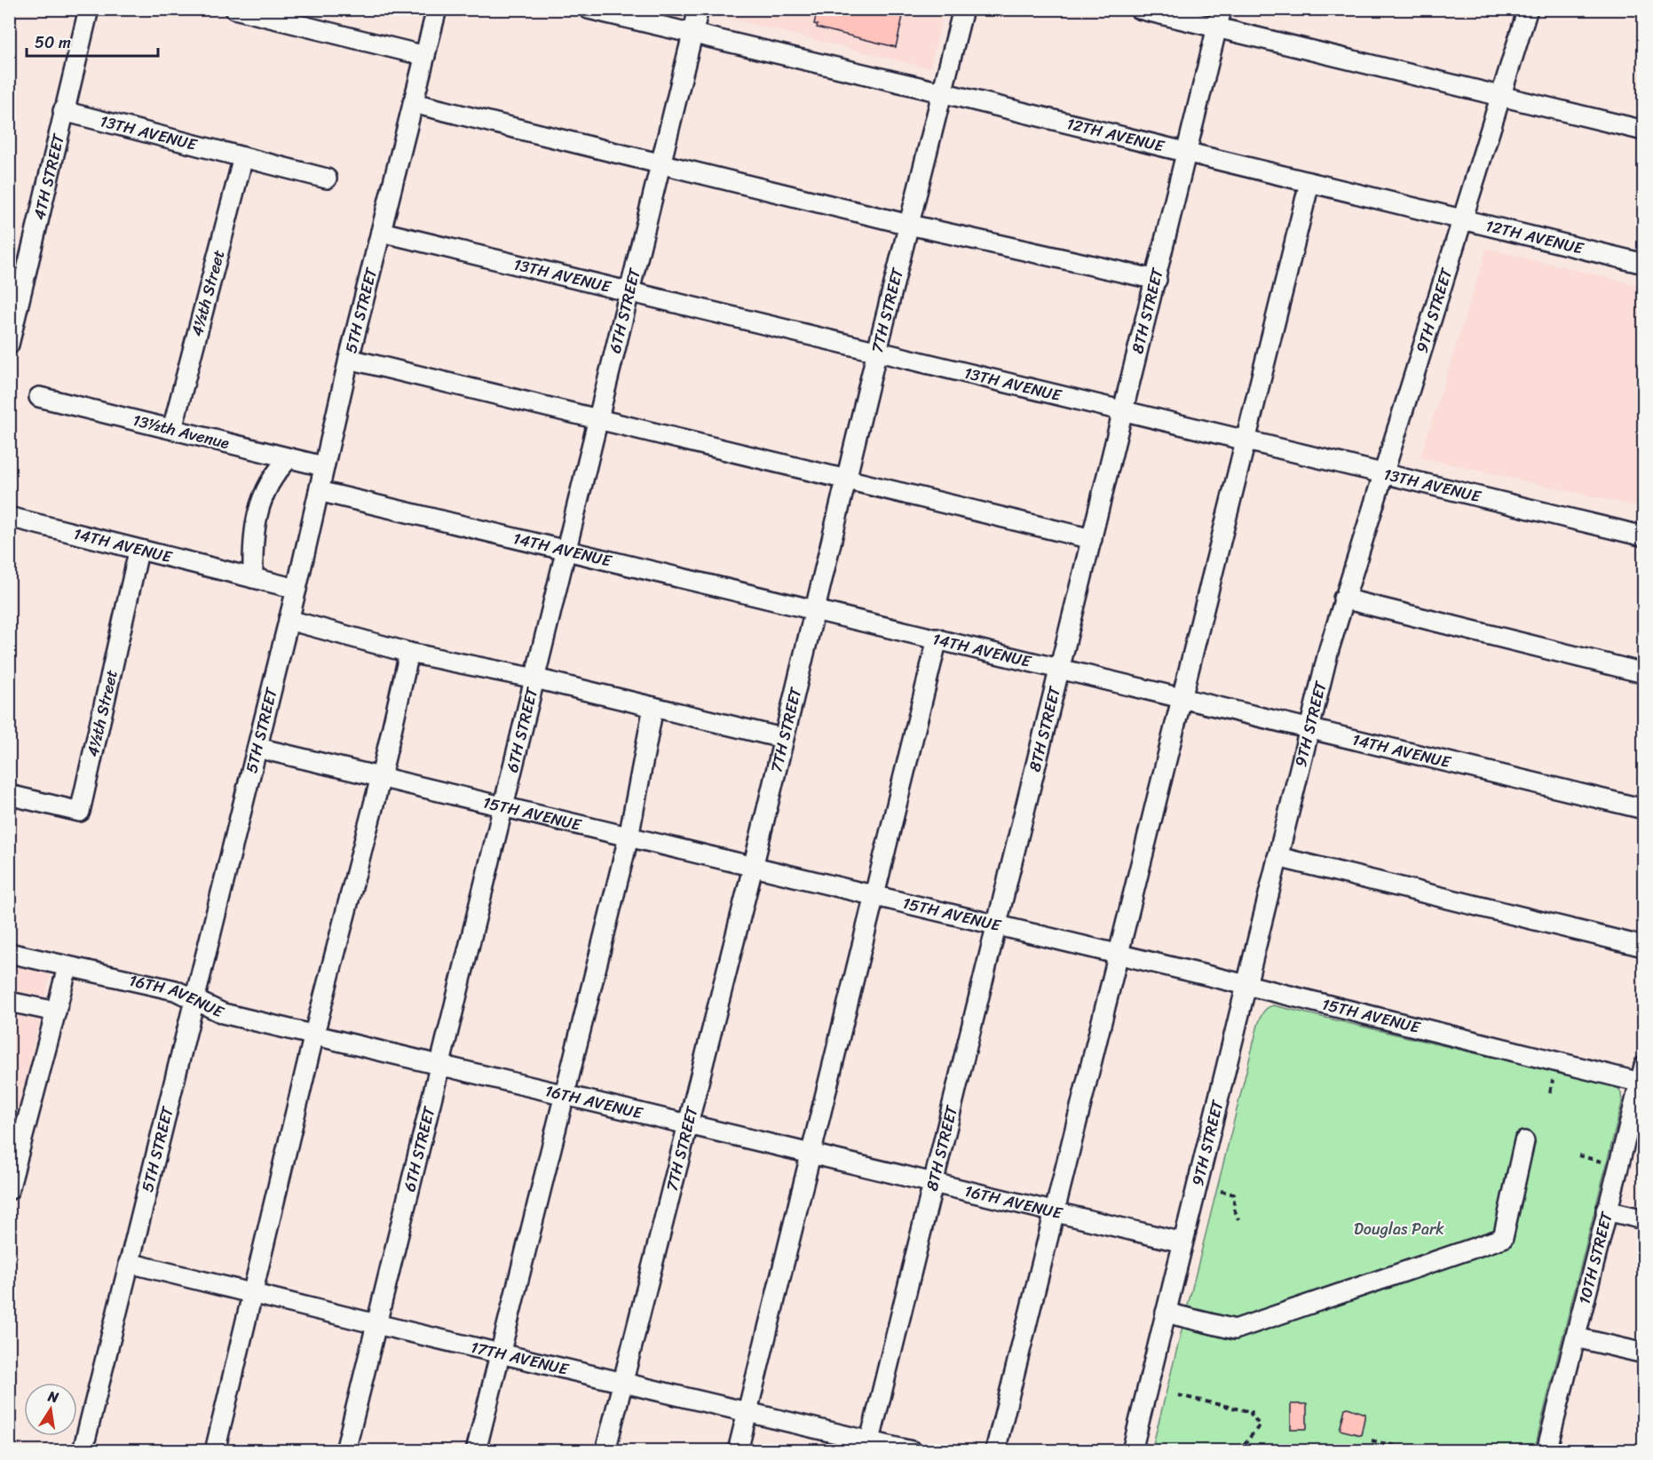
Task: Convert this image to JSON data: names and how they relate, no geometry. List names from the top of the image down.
{
  "streets": {
    "street": [
      "13TH AVENUE",
      "12TH AVENUE",
      "4TH STREET",
      "4½th Street",
      "5TH STREET",
      "6TH STREET",
      "7TH STREET",
      "8TH STREET",
      "9TH STREET",
      "13½th Avenue",
      "14TH AVENUE",
      "15TH AVENUE",
      "16TH AVENUE",
      "10TH STREET",
      "17TH AVENUE"
    ]
  },
  "crossings": [
    ["13TH AVENUE", "4TH STREET"],
    ["13TH AVENUE", "4½th Street"],
    ["13TH AVENUE", "5TH STREET"],
    ["13TH AVENUE", "6TH STREET"],
    ["13TH AVENUE", "7TH STREET"],
    ["13TH AVENUE", "8TH STREET"],
    ["13TH AVENUE", "9TH STREET"],
    ["12TH AVENUE", "6TH STREET"],
    ["12TH AVENUE", "7TH STREET"],
    ["12TH AVENUE", "8TH STREET"],
    ["12TH AVENUE", "9TH STREET"],
    ["4½th Street", "13½th Avenue"],
    ["4½th Street", "14TH AVENUE"],
    ["5TH STREET", "13½th Avenue"],
    ["5TH STREET", "14TH AVENUE"],
    ["5TH STREET", "15TH AVENUE"],
    ["5TH STREET", "16TH AVENUE"],
    ["5TH STREET", "17TH AVENUE"],
    ["6TH STREET", "14TH AVENUE"],
    ["6TH STREET", "15TH AVENUE"],
    ["6TH STREET", "16TH AVENUE"],
    ["6TH STREET", "17TH AVENUE"],
    ["7TH STREET", "14TH AVENUE"],
    ["7TH STREET", "15TH AVENUE"],
    ["7TH STREET", "16TH AVENUE"],
    ["7TH STREET", "17TH AVENUE"],
    ["8TH STREET", "14TH AVENUE"],
    ["8TH STREET", "15TH AVENUE"],
    ["8TH STREET", "16TH AVENUE"],
    ["8TH STREET", "17TH AVENUE"],
    ["9TH STREET", "14TH AVENUE"],
    ["9TH STREET", "15TH AVENUE"],
    ["9TH STREET", "16TH AVENUE"],
    ["15TH AVENUE", "10TH STREET"]
  ],
  "parks": ["Douglas Park"],
  "scale_bar": "50 m",
  "north": "top"
}
